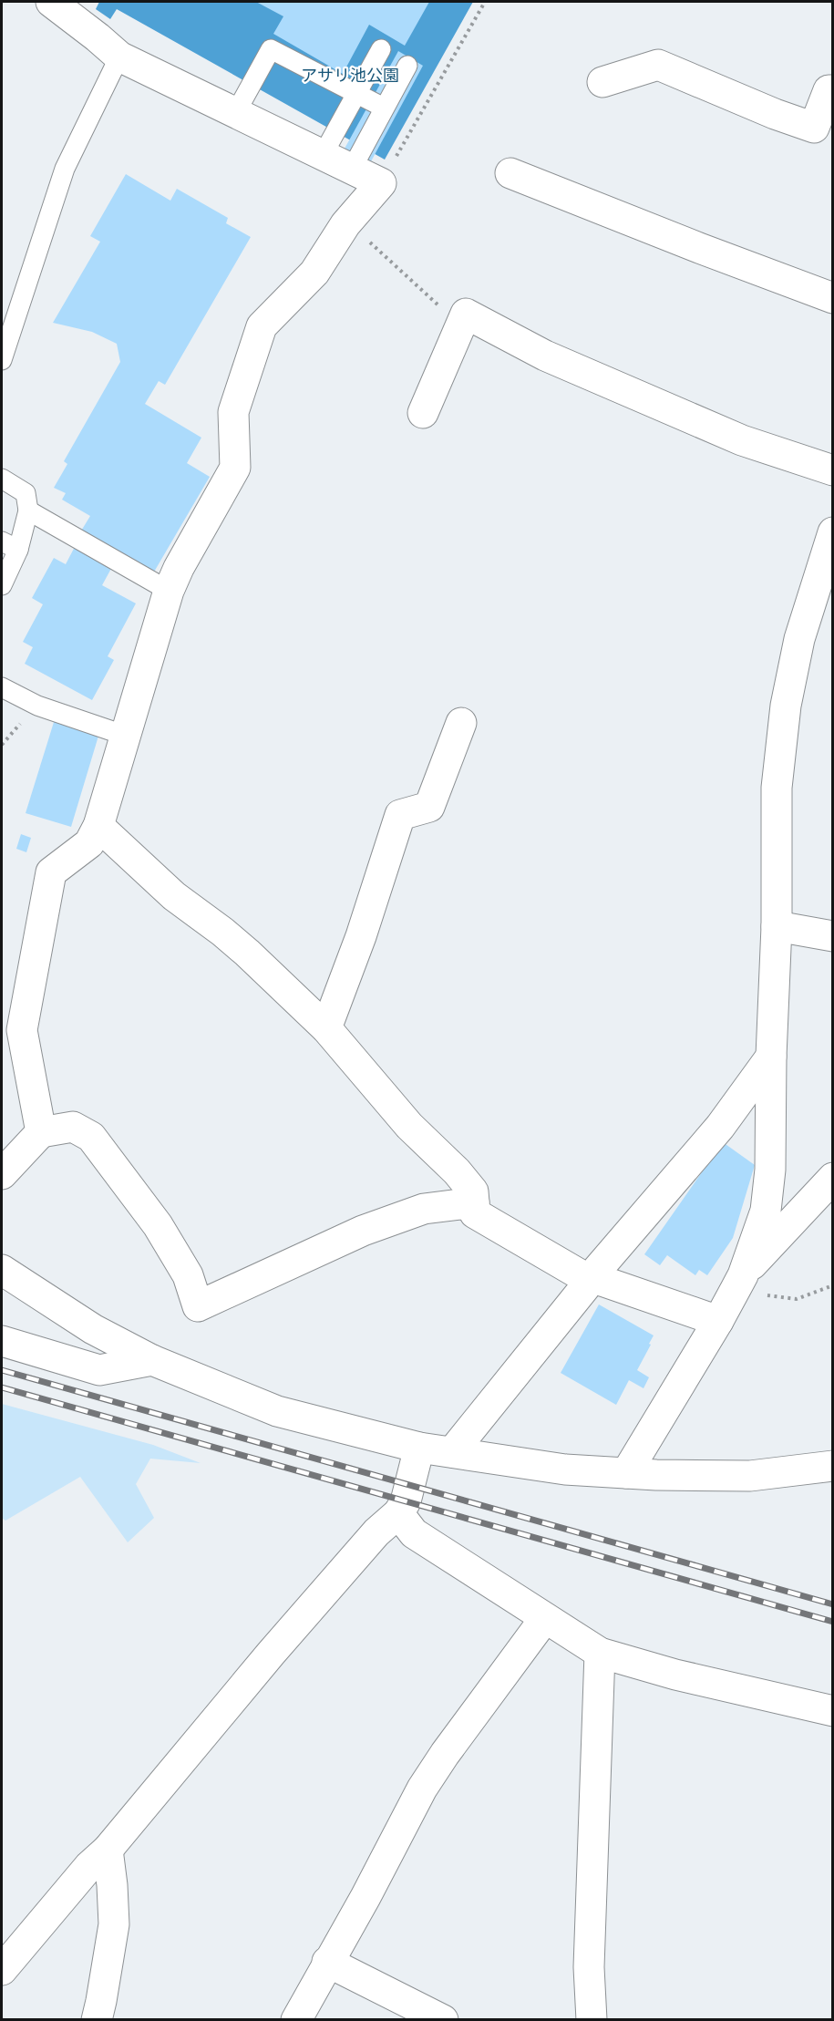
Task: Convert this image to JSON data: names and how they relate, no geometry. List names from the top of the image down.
{
  "parks": ["アサリ池公園"]
}
